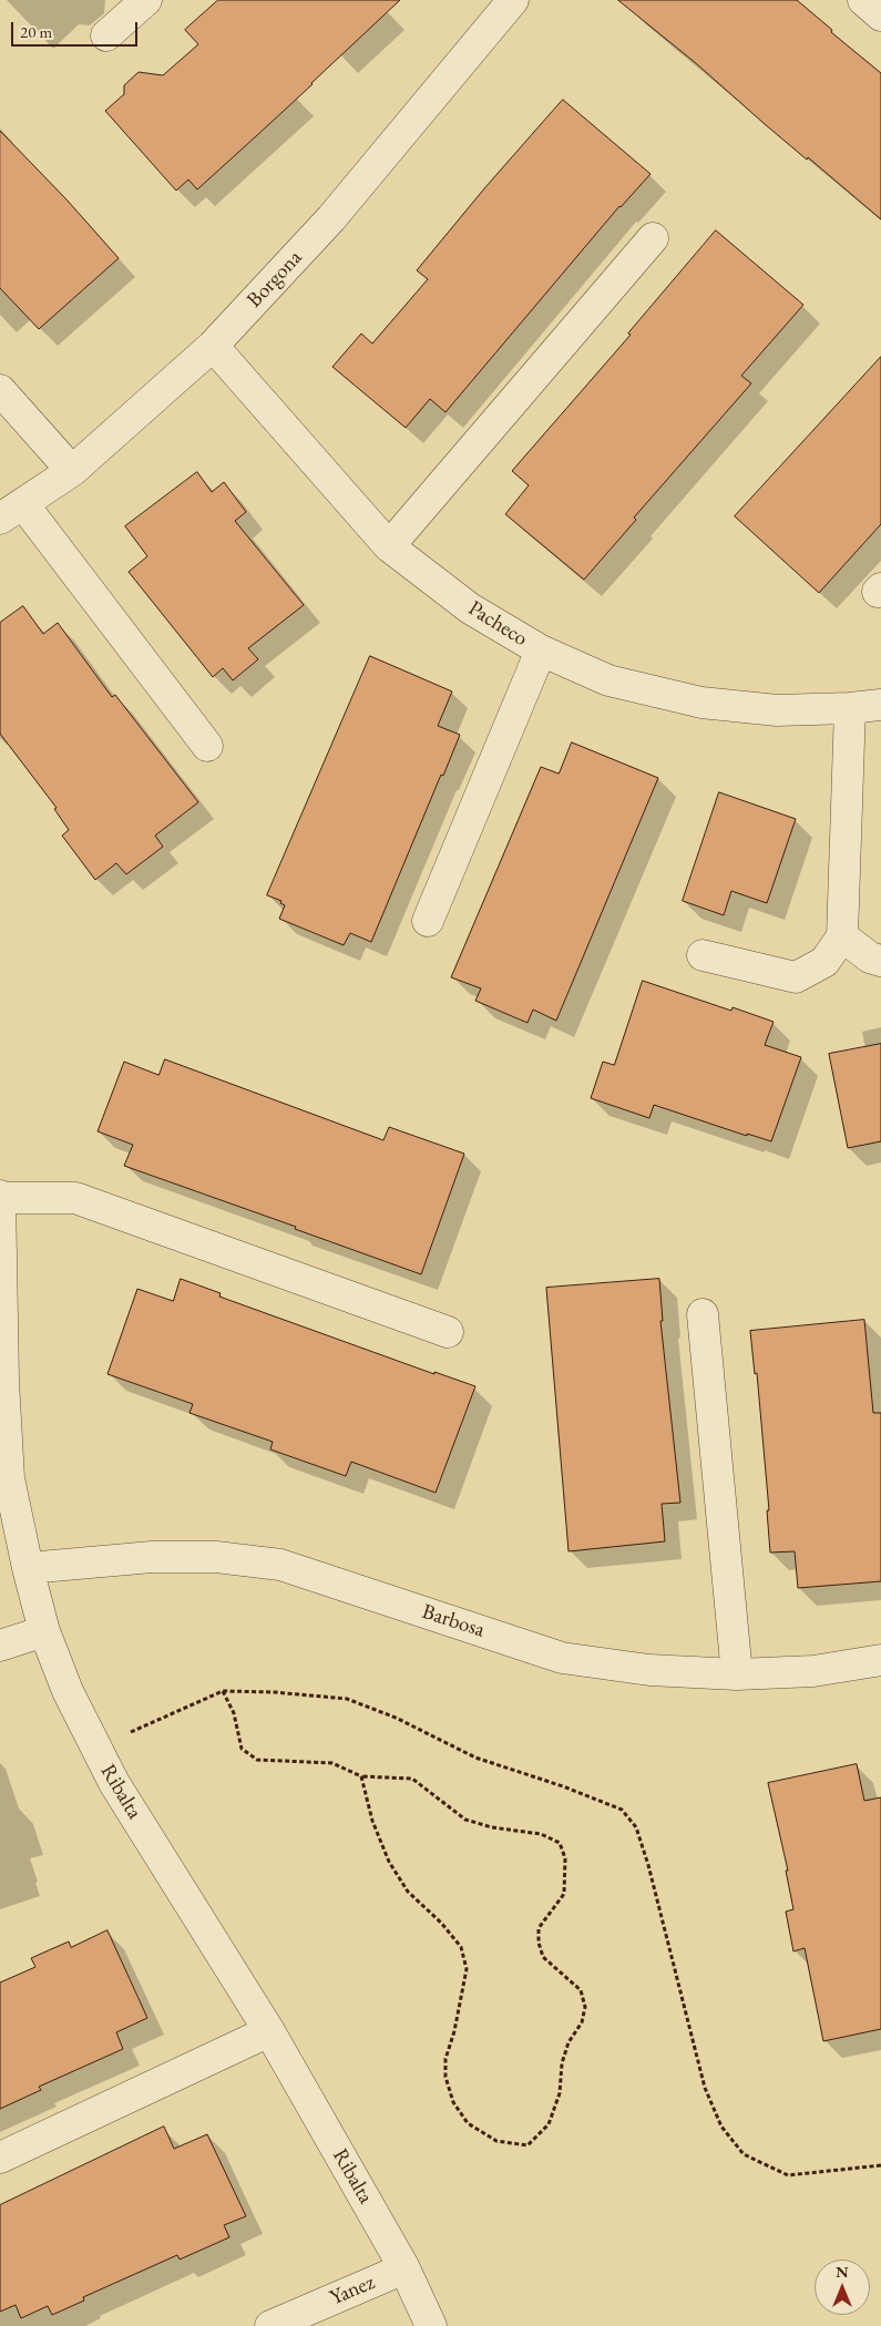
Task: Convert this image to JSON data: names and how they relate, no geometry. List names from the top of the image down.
{
  "streets": {
    "street": [
      "Borgona",
      "Pacheco",
      "Barbosa",
      "Ribalta",
      "Yanez"
    ]
  },
  "crossings": [
    ["Borgona", "Pacheco"],
    ["Barbosa", "Ribalta"],
    ["Ribalta", "Yanez"]
  ],
  "scale_bar": "20 m",
  "north": "top"
}
